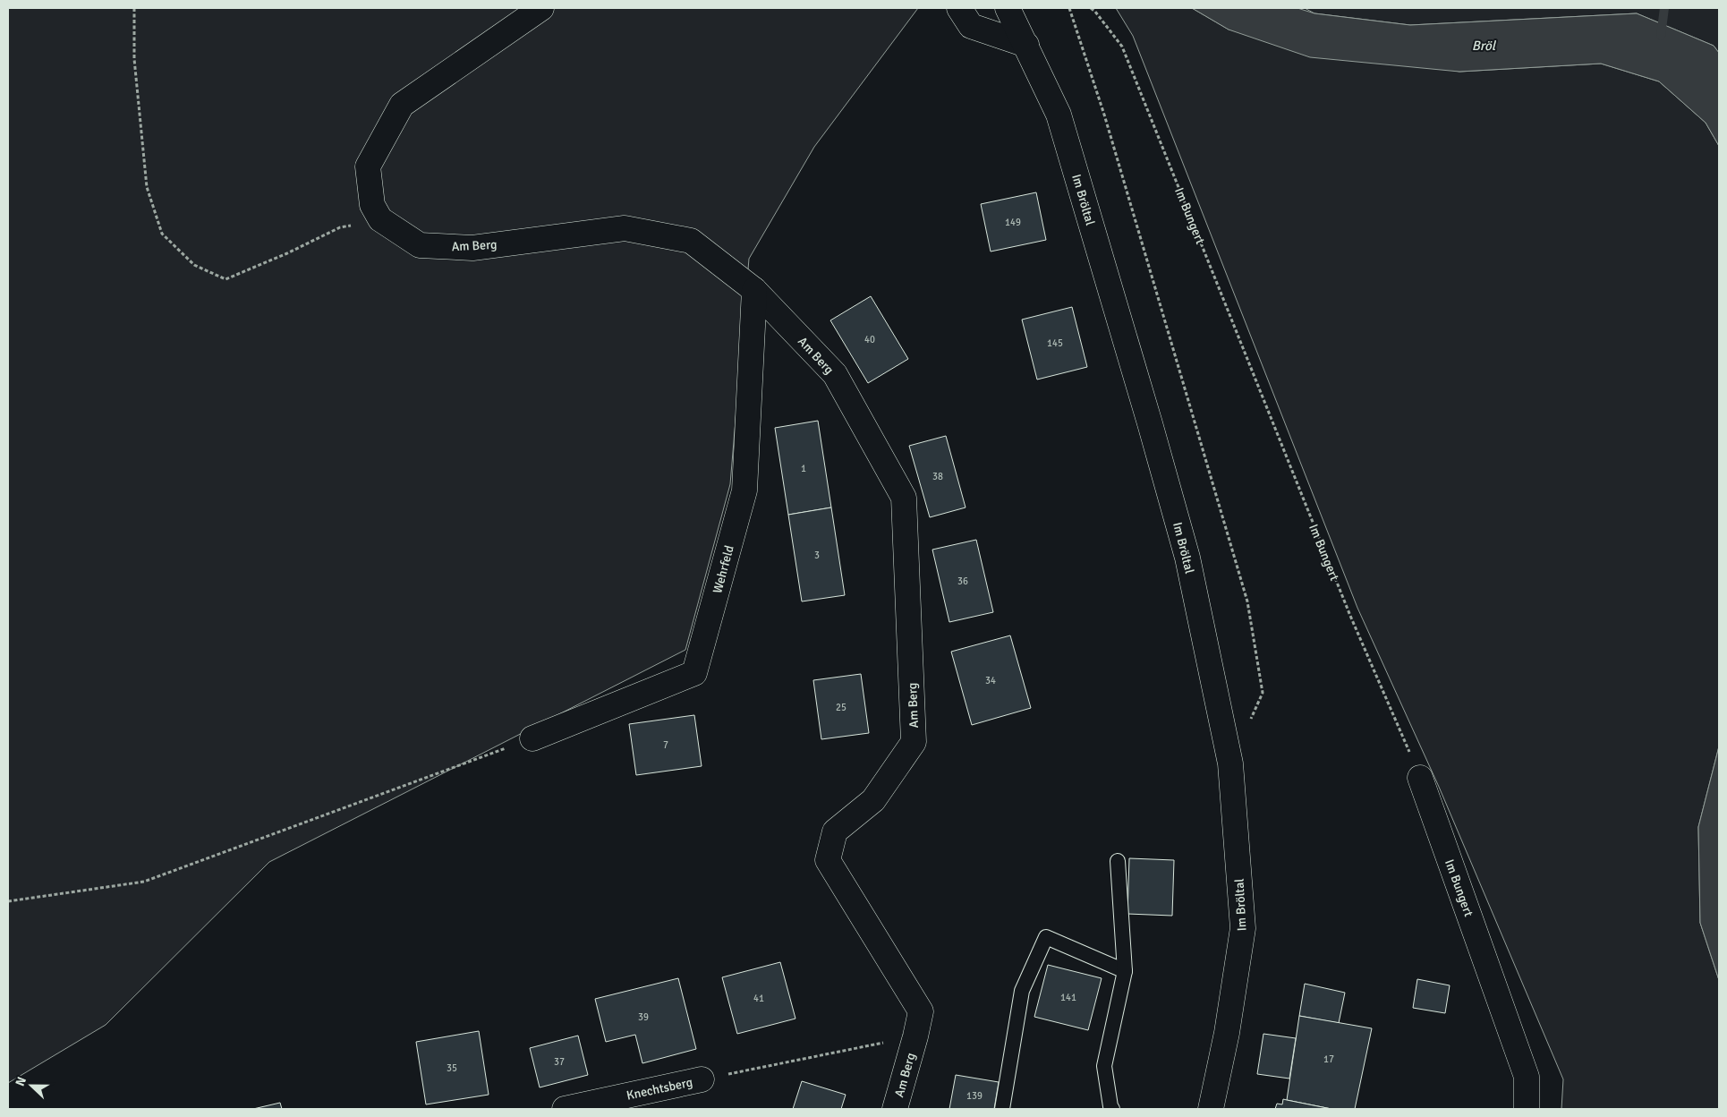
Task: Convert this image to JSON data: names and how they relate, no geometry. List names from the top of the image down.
{
  "streets": {
    "street": [
      "Im Bröltal",
      "Im Bungert",
      "Am Berg",
      "Wehrfeld",
      "Knechtsberg"
    ]
  },
  "crossings": [
    ["Am Berg", "Wehrfeld"]
  ],
  "water": ["Bröl"],
  "house_numbers": [
    "149",
    "40",
    "145",
    "1",
    "38",
    "3",
    "36",
    "34",
    "25",
    "7",
    "141",
    "41",
    "39",
    "17",
    "37",
    "35",
    "139"
  ],
  "north": "left"
}
